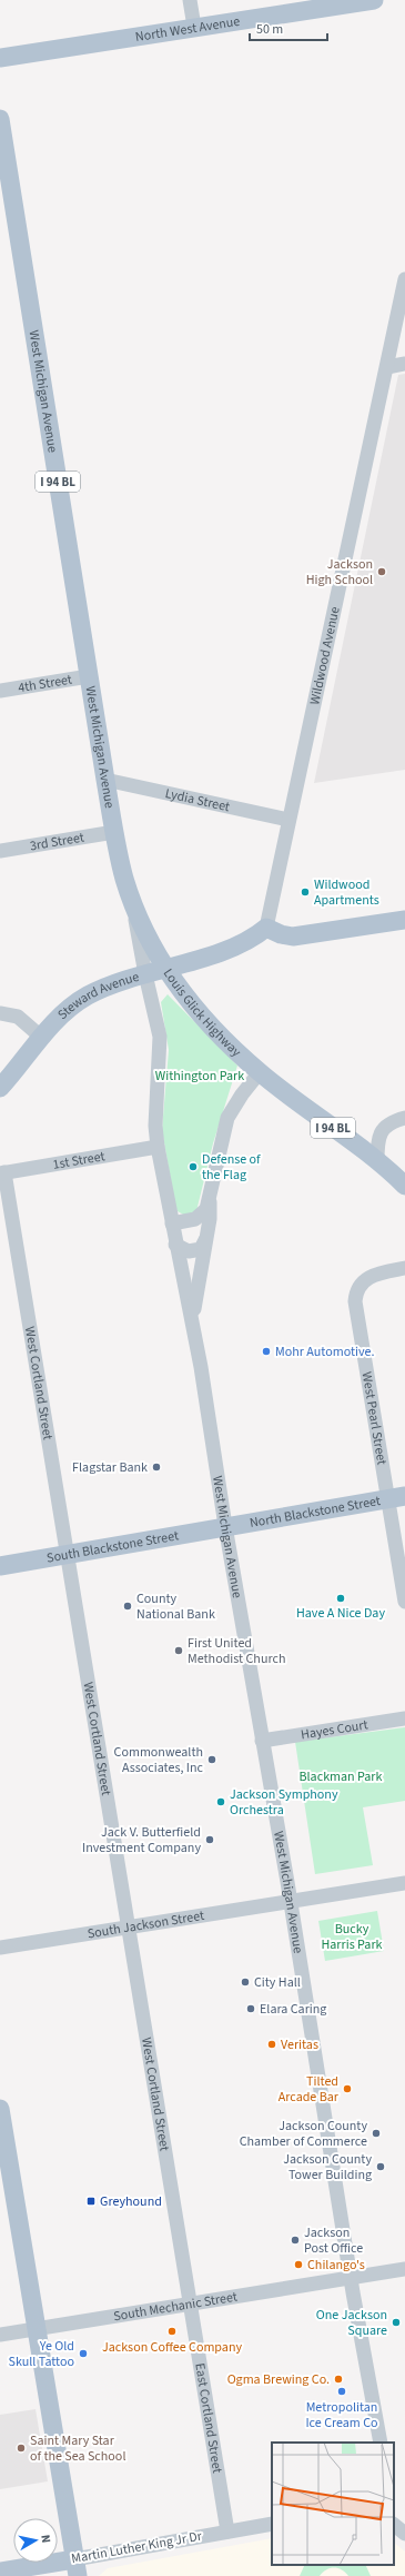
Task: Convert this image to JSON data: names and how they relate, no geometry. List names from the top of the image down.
{
  "streets": {
    "main road": [
      "North West Avenue",
      "West Michigan Avenue",
      "I 94 BL",
      "Steward Avenue",
      "Louis Glick Highway",
      "North Blackstone Street",
      "South Blackstone Street",
      "Martin Luther King Jr Dr"
    ],
    "street": [
      "Wildwood Avenue",
      "4th Street",
      "Lydia Street",
      "3rd Street",
      "1st Street",
      "West Cortland Street",
      "West Pearl Street",
      "Hayes Court",
      "South Jackson Street",
      "South Mechanic Street",
      "East Cortland Street"
    ]
  },
  "crossings": [
    ["West Michigan Avenue", "4th Street"],
    ["West Michigan Avenue", "Lydia Street"],
    ["West Michigan Avenue", "3rd Street"],
    ["West Michigan Avenue", "Steward Avenue"],
    ["West Michigan Avenue", "Louis Glick Highway"],
    ["West Michigan Avenue", "1st Street"],
    ["West Michigan Avenue", "North Blackstone Street"],
    ["West Michigan Avenue", "South Blackstone Street"],
    ["West Michigan Avenue", "Hayes Court"],
    ["West Michigan Avenue", "South Jackson Street"],
    ["West Michigan Avenue", "South Mechanic Street"],
    ["Wildwood Avenue", "Lydia Street"],
    ["Wildwood Avenue", "Steward Avenue"],
    ["3rd Street", "Louis Glick Highway"],
    ["Steward Avenue", "Louis Glick Highway"],
    ["1st Street", "West Cortland Street"],
    ["West Cortland Street", "South Blackstone Street"],
    ["West Cortland Street", "South Jackson Street"],
    ["West Cortland Street", "South Mechanic Street"],
    ["West Cortland Street", "East Cortland Street"],
    ["West Pearl Street", "North Blackstone Street"],
    ["North Blackstone Street", "South Blackstone Street"],
    ["South Mechanic Street", "East Cortland Street"],
    ["East Cortland Street", "Martin Luther King Jr Dr"]
  ],
  "parks": ["Withington Park", "Blackman Park", "Bucky Harris Park"],
  "places": {
    "other": [
      "Jackson High School",
      "Wildwood Apartments",
      "Defense of the Flag",
      "Mohr Automotive.",
      "Flagstar Bank",
      "Have A Nice Day",
      "County National Bank",
      "First United Methodist Church",
      "Commonwealth Associates, Inc",
      "Jackson Symphony Orchestra",
      "Jack V. Butterfield Investment Company",
      "City Hall",
      "Elara Caring",
      "Veritas",
      "Tilted Arcade Bar",
      "Jackson County Chamber of Commerce",
      "Jackson County Tower Building",
      "Jackson Post Office",
      "Chilango's",
      "One Jackson Square",
      "Jackson Coffee Company",
      "Ye Old Skull Tattoo",
      "Ogma Brewing Co.",
      "Metropolitan Ice Cream Co",
      "Saint Mary Star of the Sea School"
    ],
    "transit": ["Greyhound"]
  },
  "scale_bar": "50 m",
  "north": "right"
}
